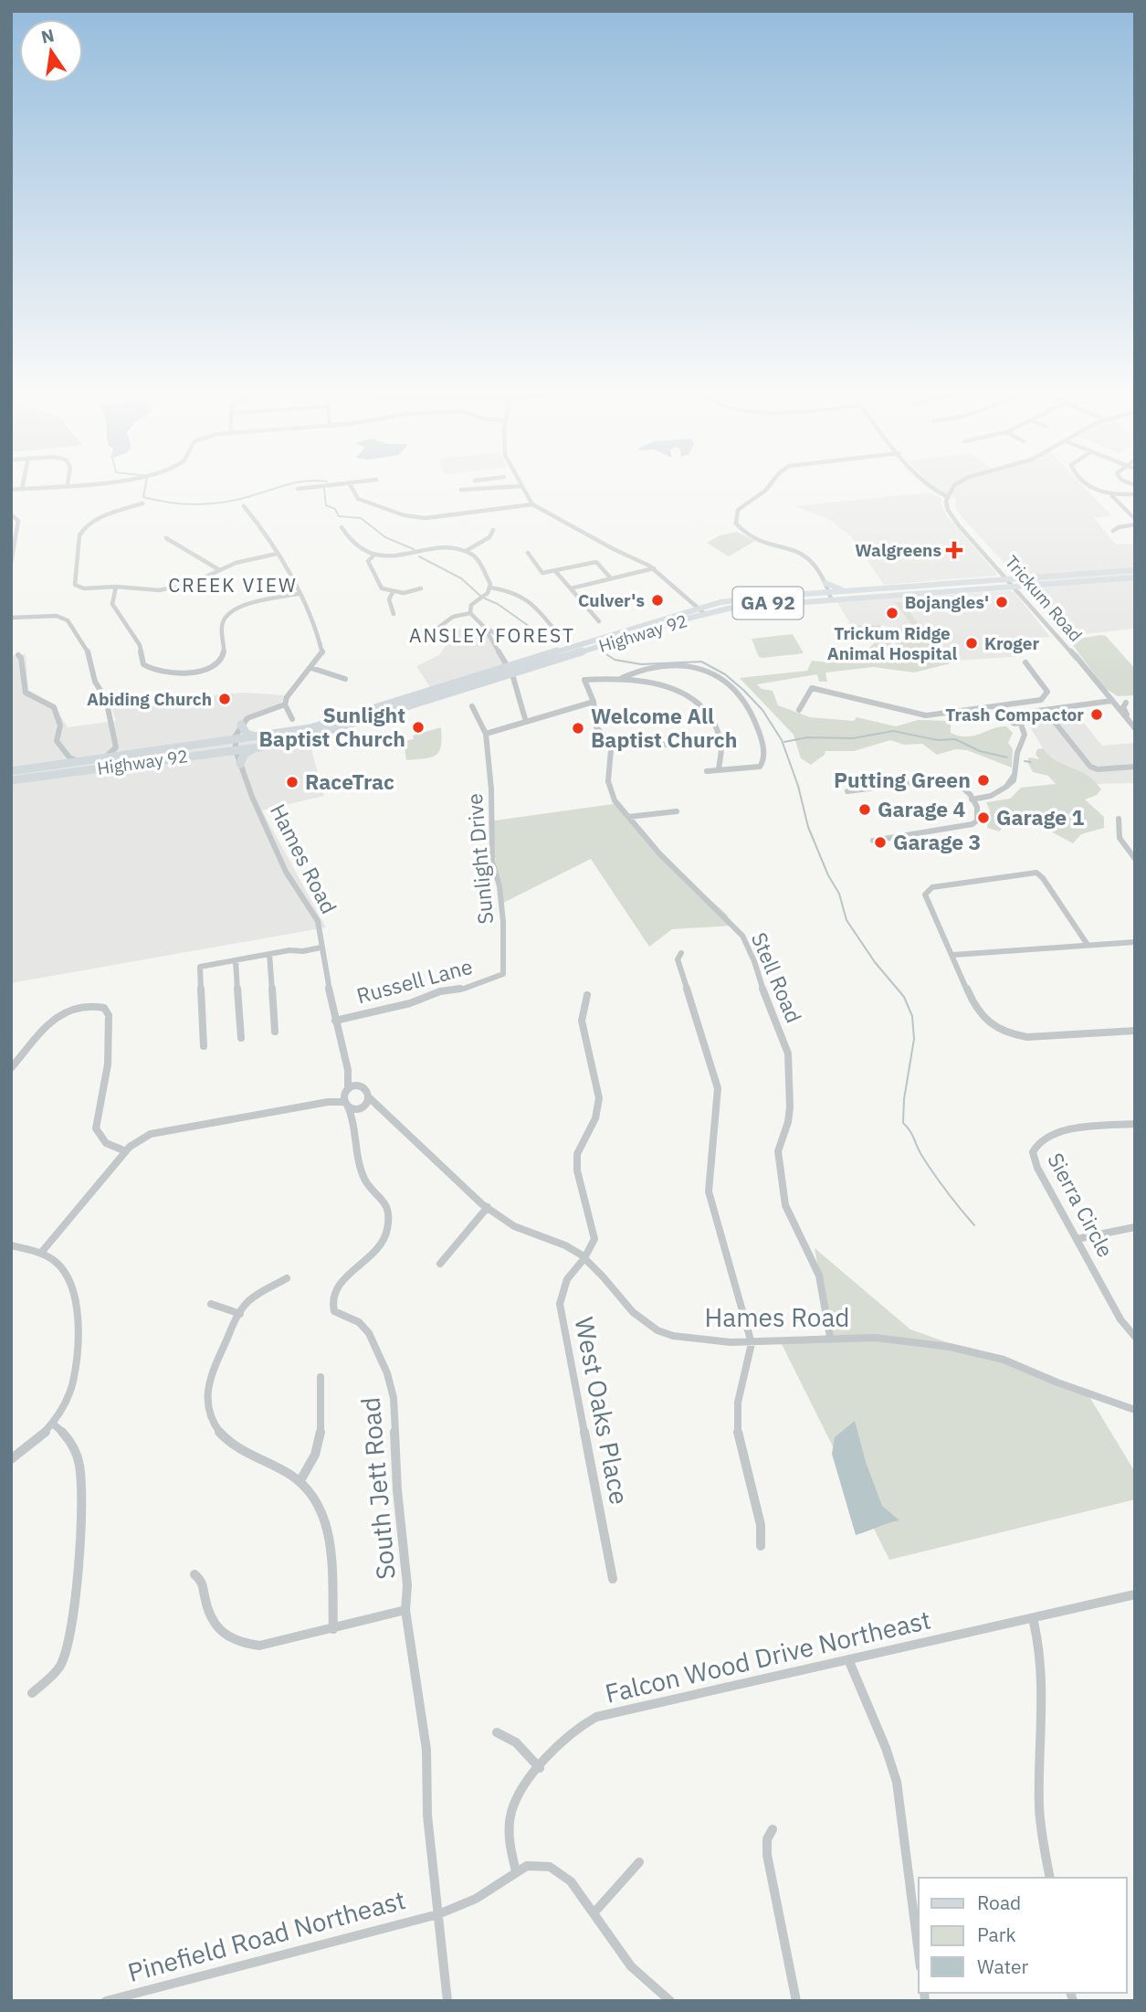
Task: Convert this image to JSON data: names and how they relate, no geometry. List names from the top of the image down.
{
  "streets": {
    "main road": ["GA 92", "Highway 92"],
    "street": [
      "Trickum Road",
      "Hames Road",
      "Sunlight Drive",
      "Stell Road",
      "Russell Lane",
      "Sierra Circle",
      "West Oaks Place",
      "South Jett Road",
      "Falcon Wood Drive Northeast",
      "Pinefield Road Northeast"
    ]
  },
  "crossings": [
    ["Trickum Road", "Highway 92"],
    ["Highway 92", "Hames Road"],
    ["Hames Road", "Stell Road"],
    ["Hames Road", "Russell Lane"],
    ["Hames Road", "West Oaks Place"],
    ["Hames Road", "South Jett Road"],
    ["Sunlight Drive", "Russell Lane"],
    ["South Jett Road", "Pinefield Road Northeast"],
    ["Falcon Wood Drive Northeast", "Pinefield Road Northeast"]
  ],
  "districts": ["CREEK VIEW", "ANSLEY FOREST"],
  "places": {
    "health": ["Walgreens"],
    "other": [
      "Culver's",
      "Bojangles'",
      "Trickum Ridge Animal Hospital",
      "Kroger",
      "Abiding Church",
      "Trash Compactor",
      "Sunlight Baptist Church",
      "Welcome All Baptist Church",
      "Putting Green",
      "RaceTrac",
      "Garage 4",
      "Garage 1",
      "Garage 3"
    ]
  },
  "legend": ["Road", "Park", "Water"],
  "north": "top"
}
